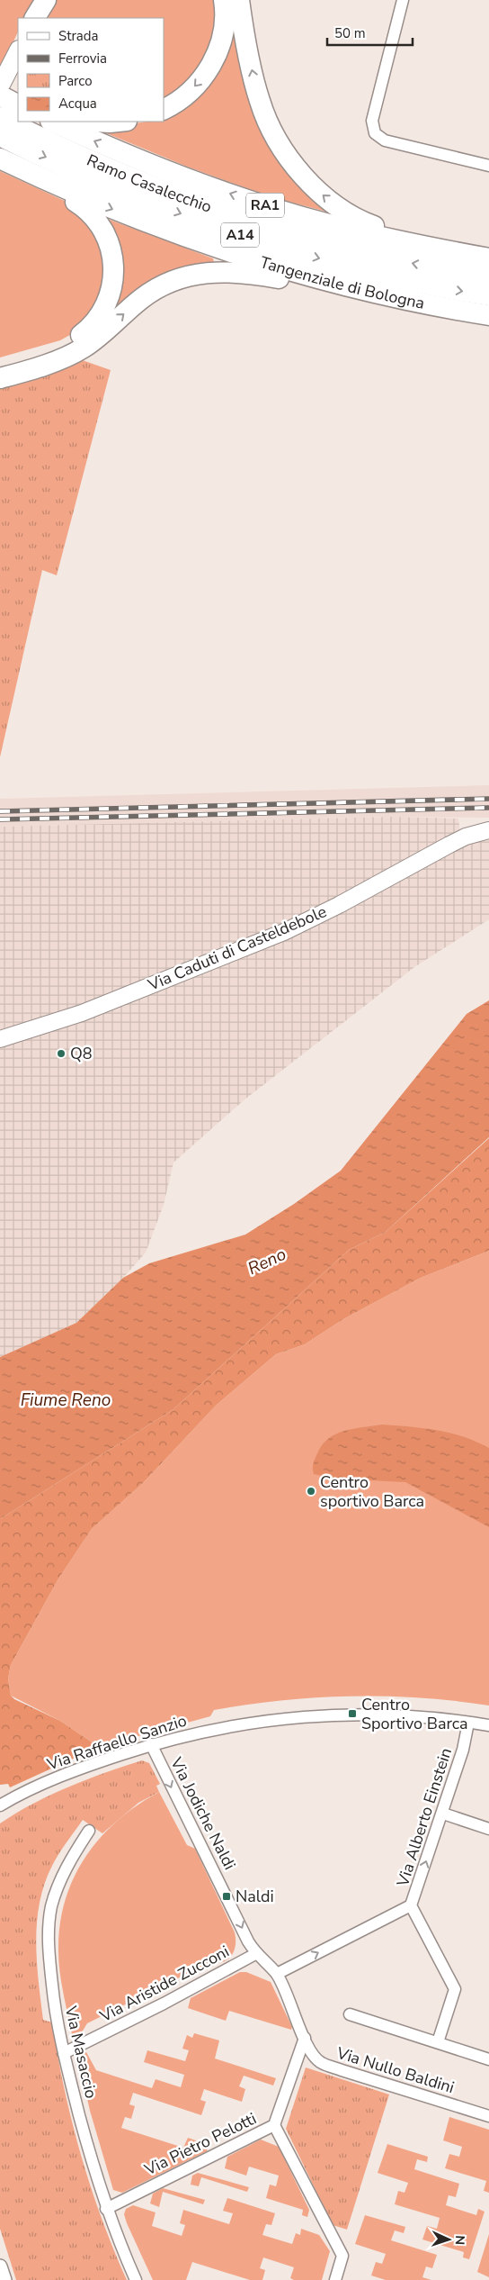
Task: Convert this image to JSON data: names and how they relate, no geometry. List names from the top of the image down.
{
  "streets": {
    "highway": [
      "Ramo Casalecchio",
      "RA1",
      "A14",
      "Tangenziale di Bologna"
    ],
    "main road": ["Via Caduti di Casteldebole"],
    "street": [
      "Via Raffaello Sanzio",
      "Via Jodiche Naldi",
      "Via Alberto Einstein",
      "Via Aristide Zucconi",
      "Via Masaccio",
      "Via Nullo Baldini",
      "Via Pietro Pelotti"
    ]
  },
  "crossings": [
    ["Via Raffaello Sanzio", "Via Jodiche Naldi"],
    ["Via Raffaello Sanzio", "Via Alberto Einstein"],
    ["Via Jodiche Naldi", "Via Aristide Zucconi"],
    ["Via Jodiche Naldi", "Via Nullo Baldini"],
    ["Via Jodiche Naldi", "Via Pietro Pelotti"],
    ["Via Aristide Zucconi", "Via Masaccio"],
    ["Via Masaccio", "Via Pietro Pelotti"],
    ["Via Nullo Baldini", "Via Pietro Pelotti"]
  ],
  "one_way": ["Via Jodiche Naldi"],
  "water": ["Reno", "Fiume Reno"],
  "places": {
    "other": ["Q8", "Centro sportivo Barca"],
    "transit": ["Centro Sportivo Barca", "Naldi"]
  },
  "legend": [
    "Strada",
    "Ferrovia",
    "Parco",
    "Acqua"
  ],
  "scale_bar": "50 m",
  "north": "right"
}
